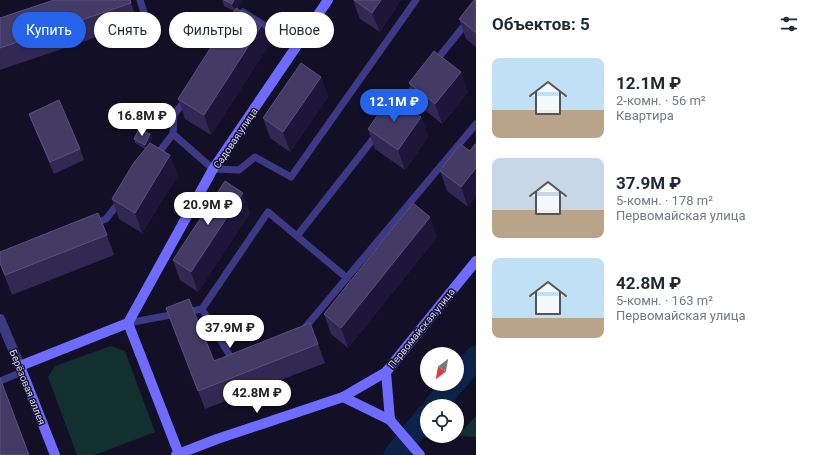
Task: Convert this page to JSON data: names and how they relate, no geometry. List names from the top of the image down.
{
  "streets": {
    "street": ["Садовая улица", "Первомайская улица", "Берёзовая аллея"]
  },
  "north": "bottom left",
  "page": {
    "heading": "Объектов: 5",
    "chip": [
      "Купить",
      "Снять",
      "Фильтры",
      "Новое"
    ],
    "list": [
      {
        "name": "12.1M ₽",
        "note": "2-комн. · 56 m² · Квартира"
      },
      {
        "name": "37.9M ₽",
        "note": "5-комн. · 178 m² · Первомайская улица"
      },
      {
        "name": "42.8M ₽",
        "note": "5-комн. · 163 m² · Первомайская улица"
      }
    ],
    "price": [
      "12.1M ₽",
      "16.8M ₽",
      "20.9M ₽",
      "37.9M ₽",
      "42.8M ₽"
    ]
  }
}
